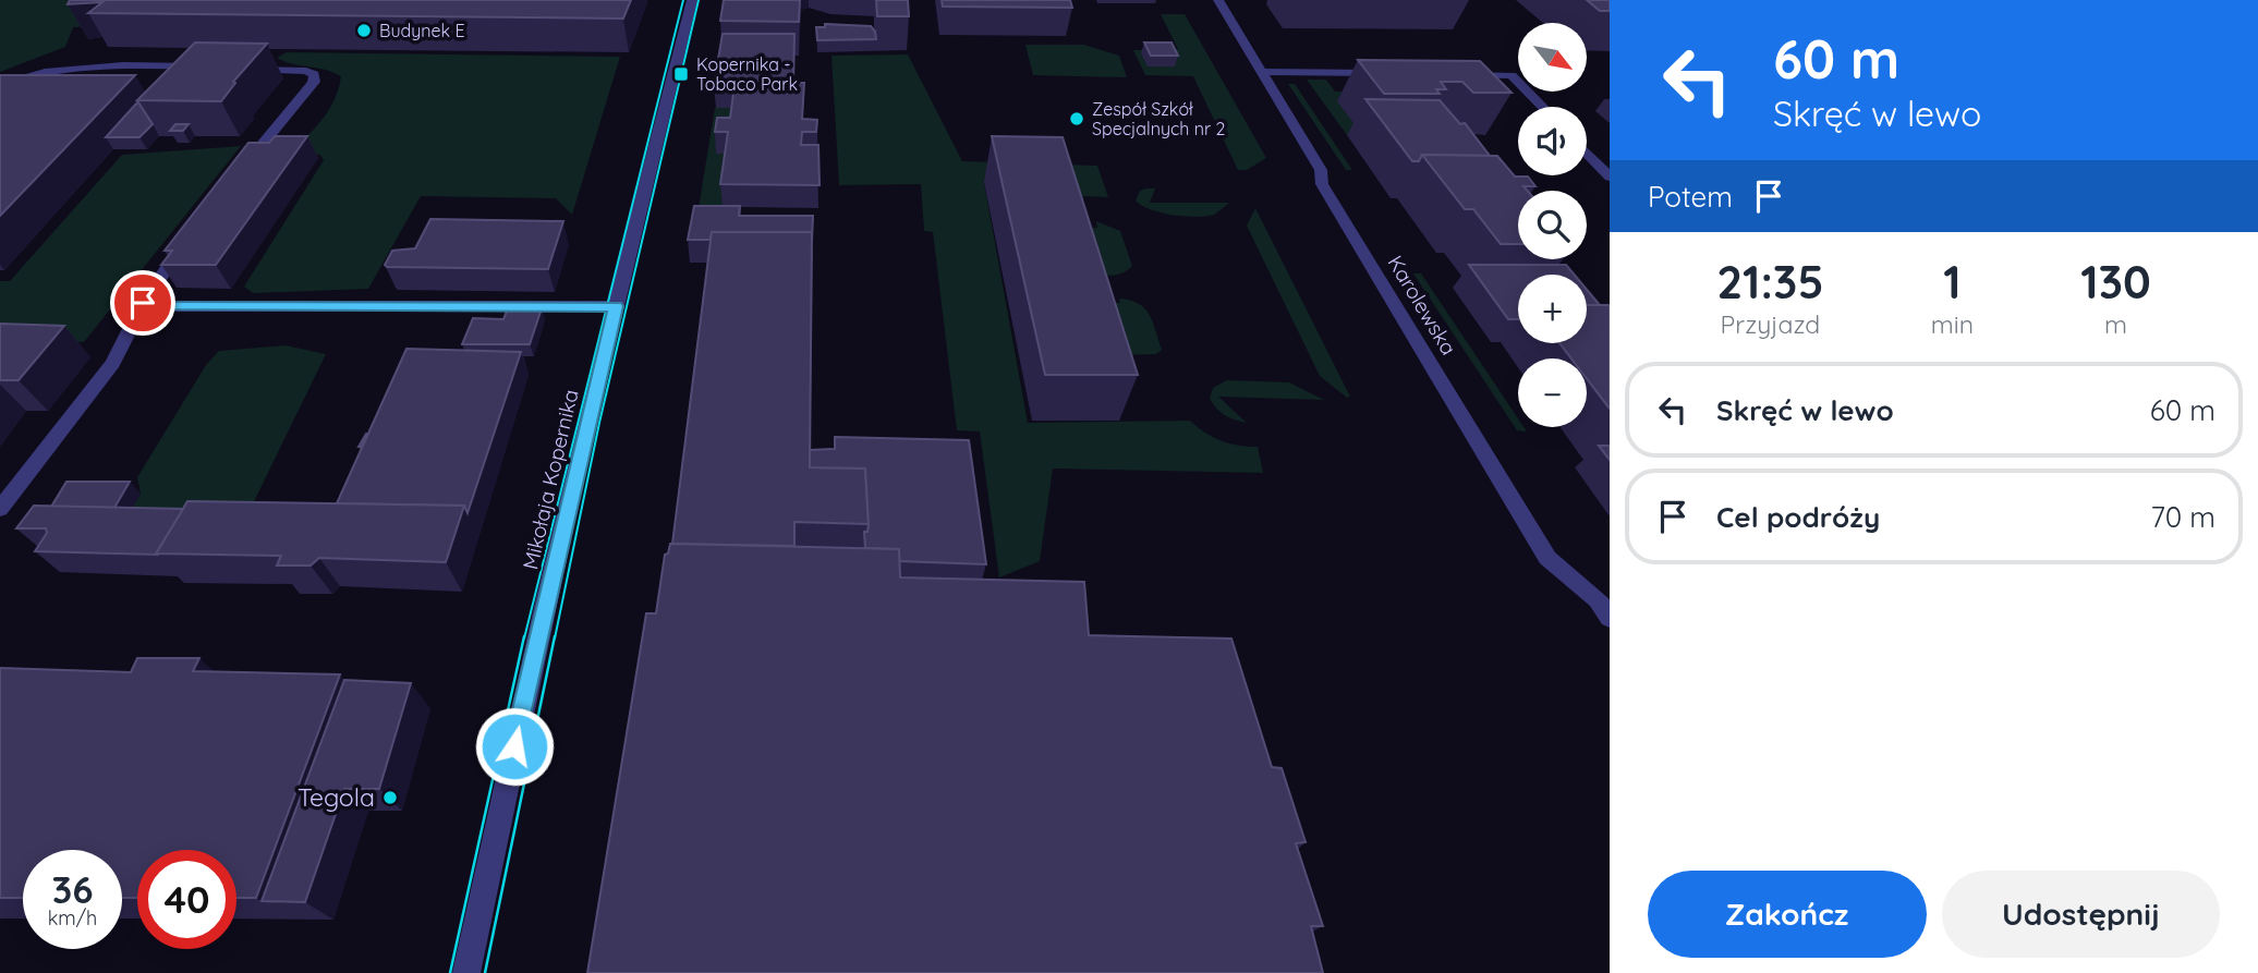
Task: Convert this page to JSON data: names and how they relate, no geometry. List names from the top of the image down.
{
  "streets": {
    "street": ["Karolewska", "Mikołaja Kopernika"]
  },
  "places": {
    "other": ["Budynek E", "Zespół Szkół Specjalnych nr 2", "Tegola"],
    "transit": ["Kopernika - Tobaco Park"]
  },
  "north": "bottom right",
  "page": {
    "turn": ["60 m", "Skręć w lewo"],
    "map_buttons": ["+", "−"],
    "then": "Potem",
    "eta": [
      "21:35",
      "Przyjazd",
      "1",
      "min",
      "130",
      "m"
    ],
    "list": [
      {
        "name": "Skręć w lewo",
        "value": "60 m"
      },
      {
        "name": "Cel podróży",
        "value": "70 m"
      }
    ],
    "speed": "36 km/h",
    "limit": "40",
    "buttons": ["Zakończ", "Udostępnij"]
  }
}
